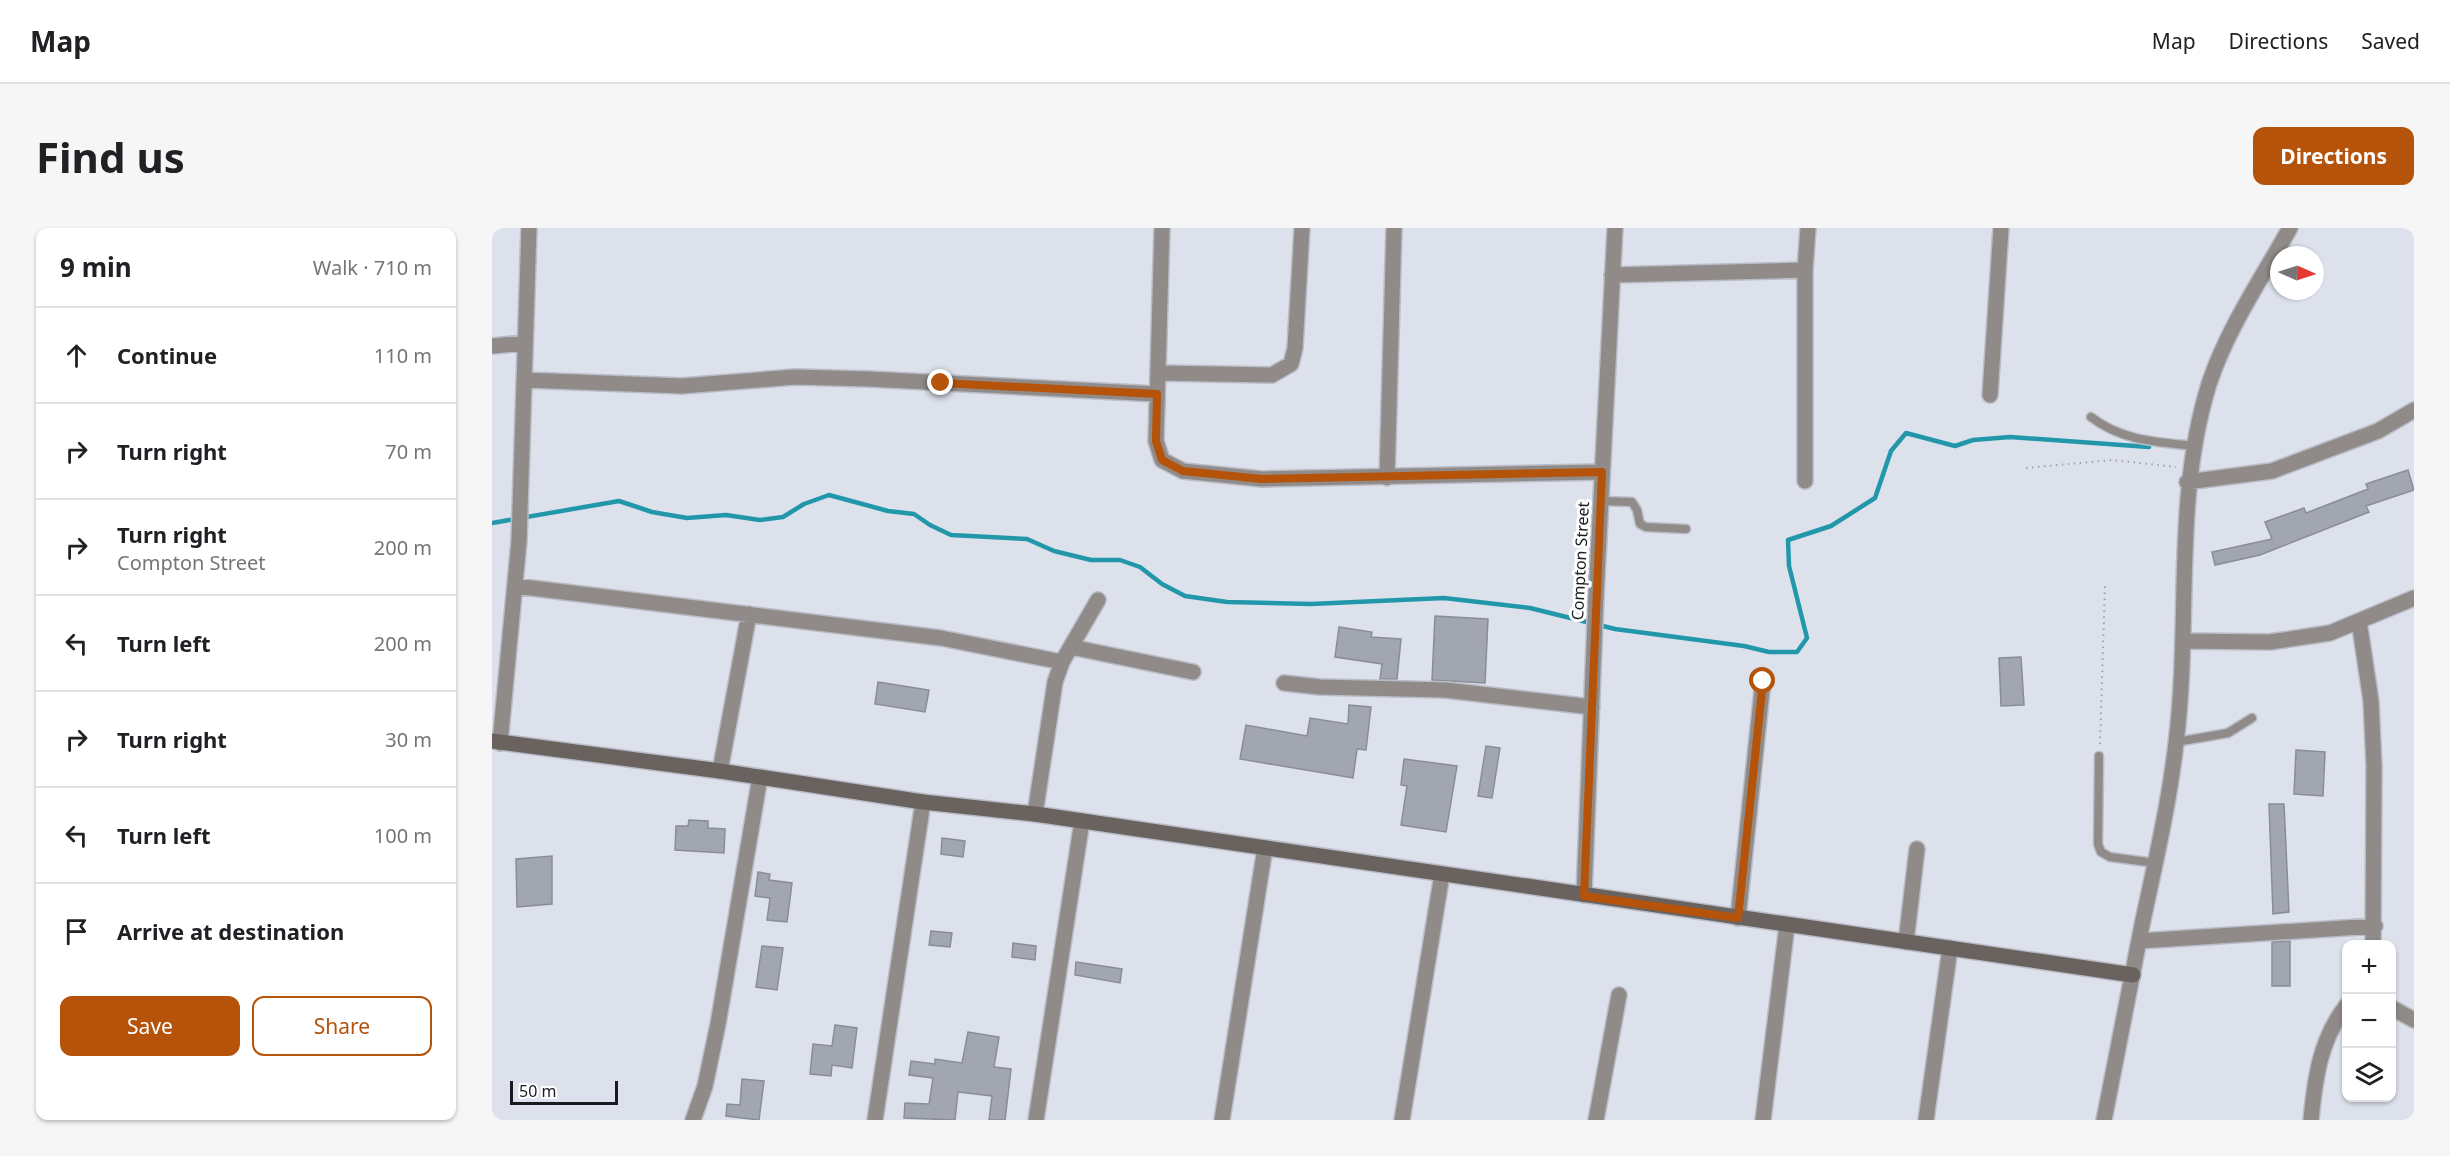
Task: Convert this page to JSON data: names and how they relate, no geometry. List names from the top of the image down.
{
  "streets": {
    "street": ["Compton Street"]
  },
  "scale_bar": "50 m",
  "north": "right",
  "page": {
    "header": "Map",
    "nav": ["Map", "Directions", "Saved"],
    "buttons": [
      "Directions",
      ["Save", "Share"]
    ],
    "title": "Find us",
    "heading": ["9 min", "Walk · 710 m"],
    "list": [
      ["Continue", "110 m"],
      ["Turn right", "70 m"],
      ["Turn right", "Compton Street", "200 m"],
      ["Turn left", "200 m"],
      ["Turn right", "30 m"],
      ["Turn left", "100 m"],
      "Arrive at destination"
    ],
    "map_buttons": ["+", "−"],
    "scale": "50 m"
  }
}
